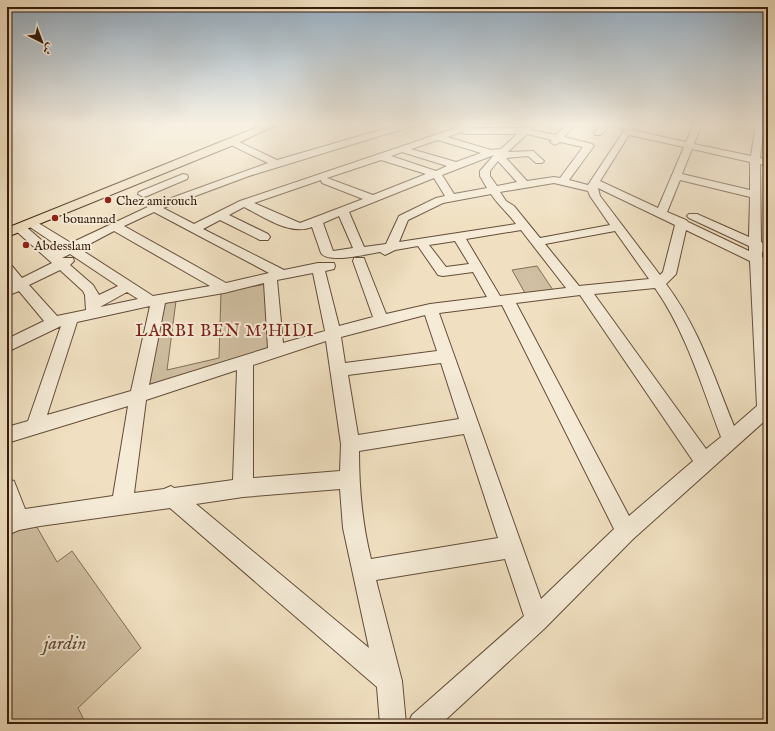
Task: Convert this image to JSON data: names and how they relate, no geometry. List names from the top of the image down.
{
  "districts": ["LARBI BEN M'HIDI"],
  "parks": ["jardin"],
  "places": ["Chez amirouch", "bouannad", "Abdesslam"],
  "north": "bottom right"
}
